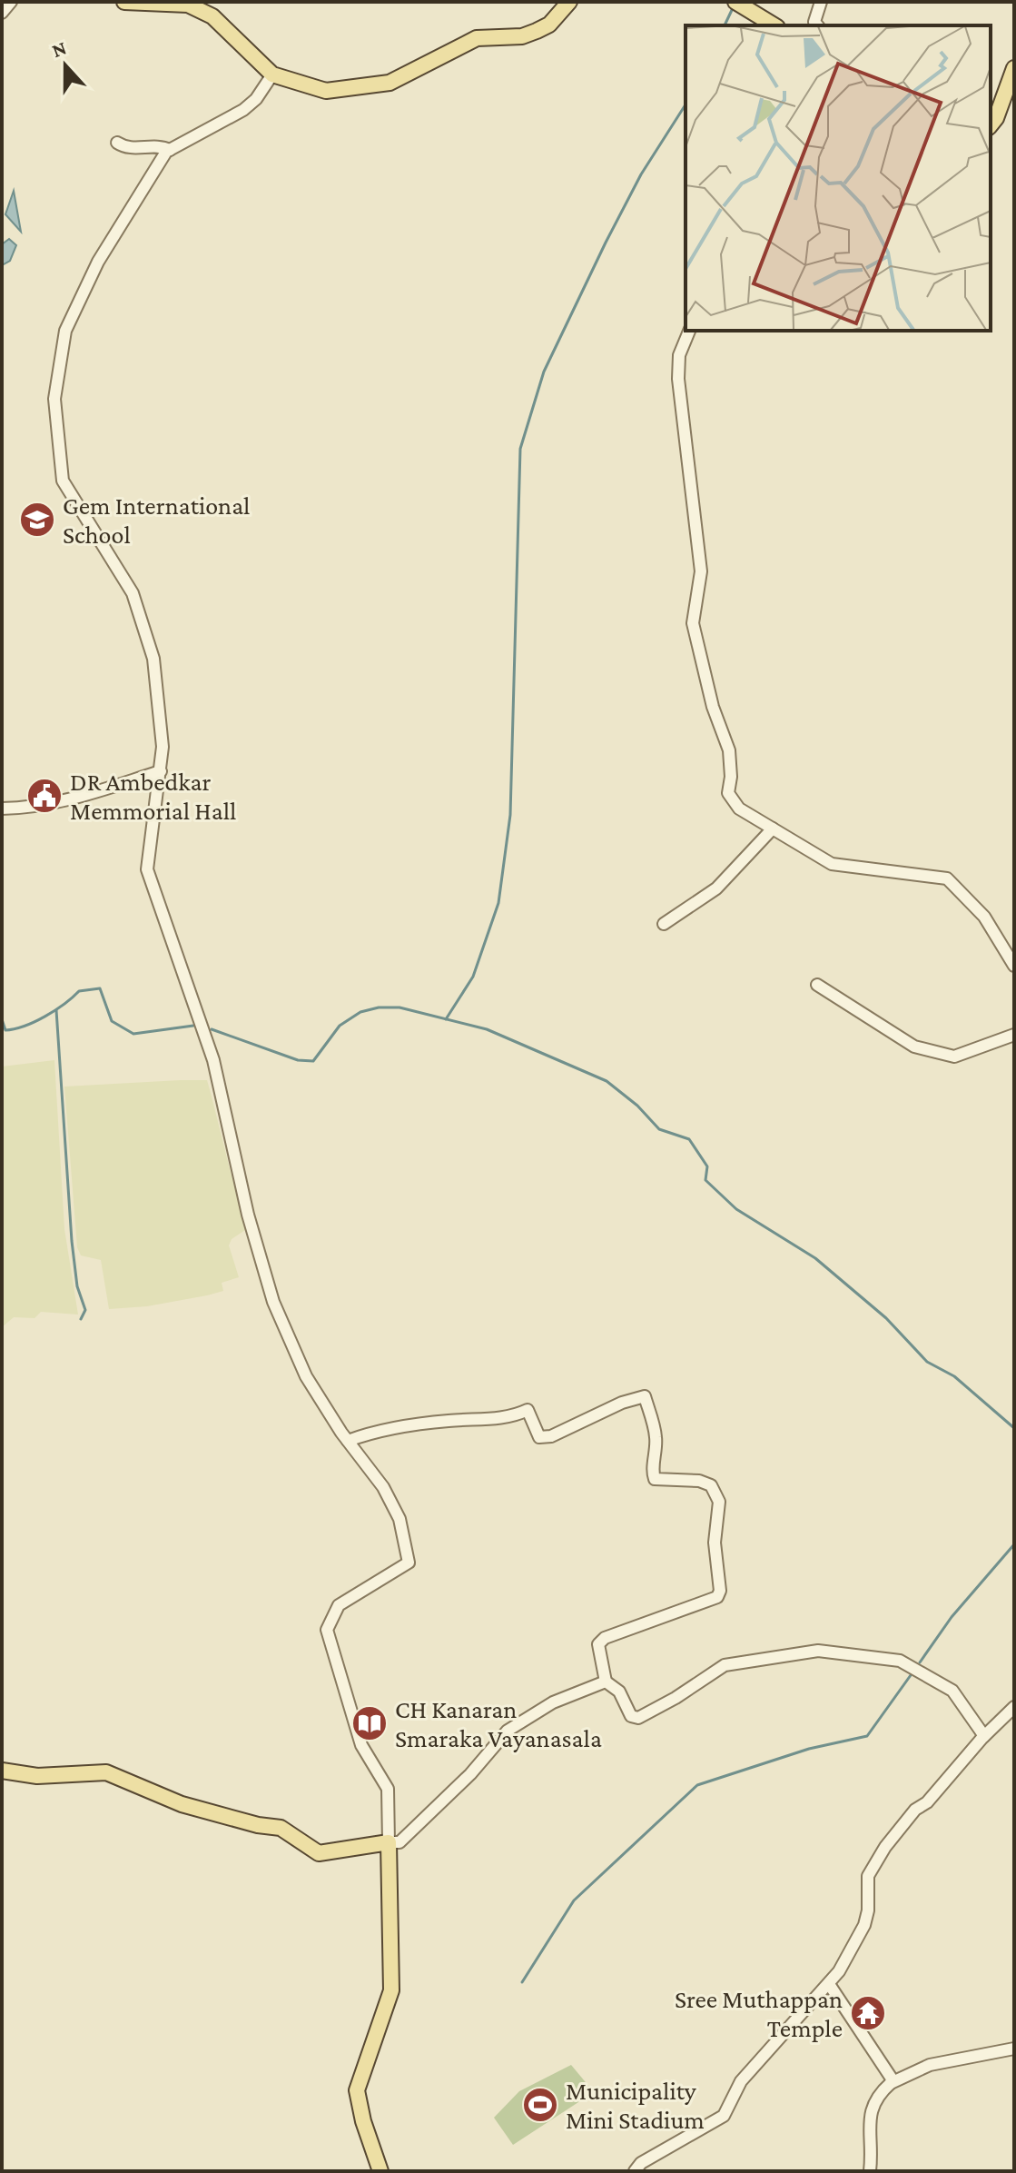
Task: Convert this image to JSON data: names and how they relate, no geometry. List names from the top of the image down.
{
  "places": {
    "school or university": ["Gem International School"],
    "public building": ["DR Ambedkar Memmorial Hall"],
    "library": ["CH Kanaran Smaraka Vayanasala"],
    "temple": ["Sree Muthappan Temple"],
    "sports": ["Municipality Mini Stadium"]
  },
  "north": "top"
}
